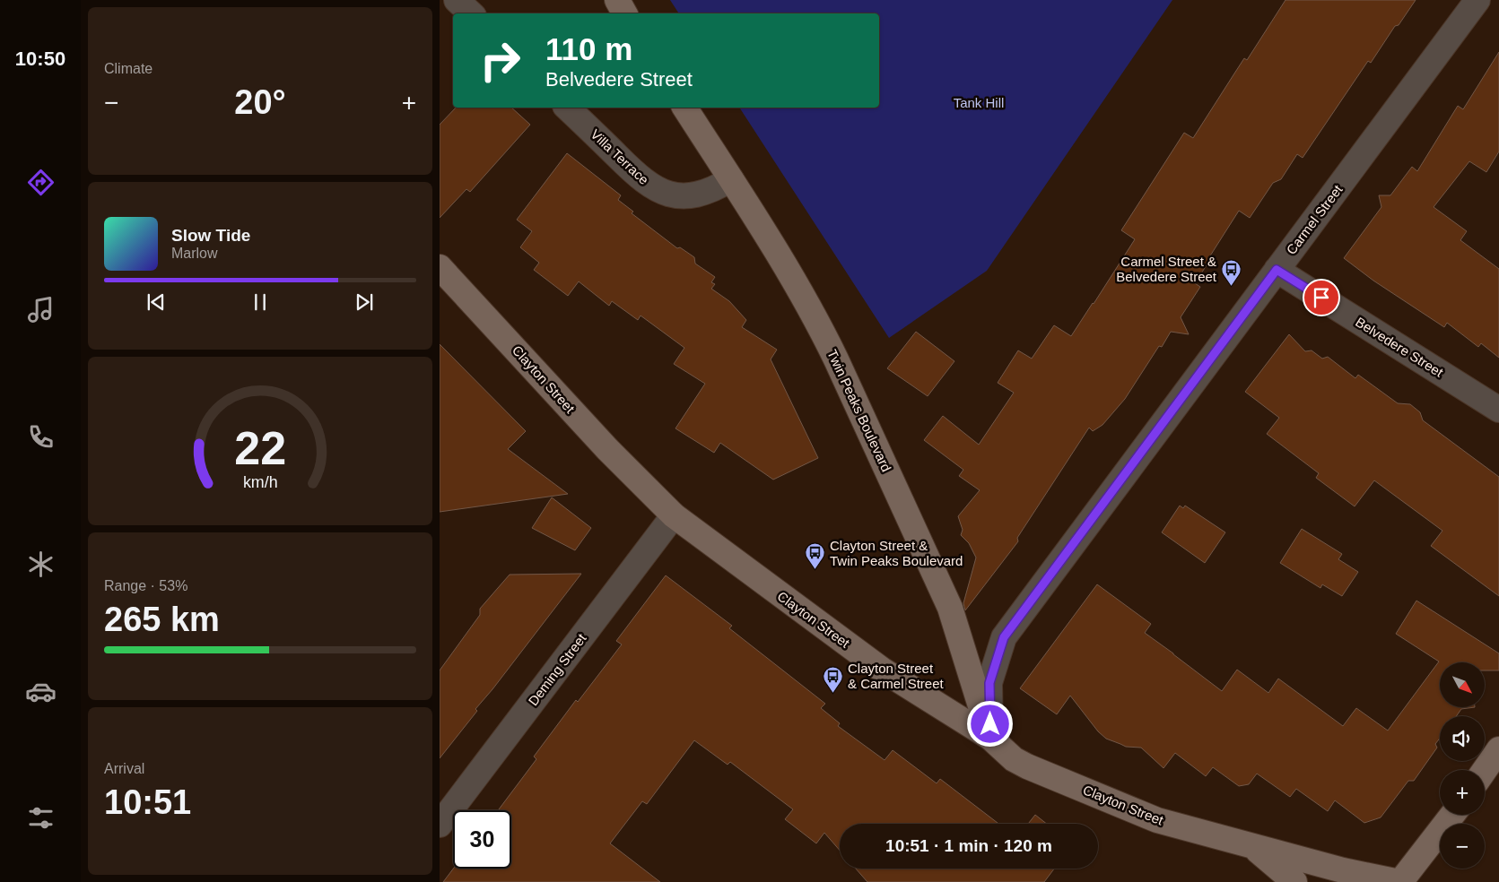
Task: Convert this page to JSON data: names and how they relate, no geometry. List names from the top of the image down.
{
  "streets": {
    "main road": ["Clayton Street", "Twin Peaks Boulevard"],
    "street": [
      "Villa Terrace",
      "Carmel Street",
      "Belvedere Street",
      "Deming Street"
    ]
  },
  "crossings": [
    ["Villa Terrace", "Twin Peaks Boulevard"],
    ["Carmel Street", "Belvedere Street"],
    ["Carmel Street", "Clayton Street"],
    ["Carmel Street", "Twin Peaks Boulevard"],
    ["Clayton Street", "Twin Peaks Boulevard"],
    ["Clayton Street", "Deming Street"]
  ],
  "parks": ["Tank Hill"],
  "places": {
    "bus stop": ["Carmel Street & Belvedere Street", "Clayton Street & Twin Peaks Boulevard", "Clayton Street & Carmel Street"]
  },
  "north": "bottom right",
  "page": {
    "tabs": "10:50",
    "tile": [
      "Climate",
      ["Range · 53%", "265 km"],
      ["Arrival", "10:51"]
    ],
    "turn": ["110 m", "Belvedere Street"],
    "heat": ["−", "20°", "+"],
    "song": ["Slow Tide", "Marlow"],
    "map_buttons": ["+", "−"],
    "limit": "30",
    "trip": "10:51 · 1 min · 120 m",
    "gauge": ["22", "km/h"]
  }
}
